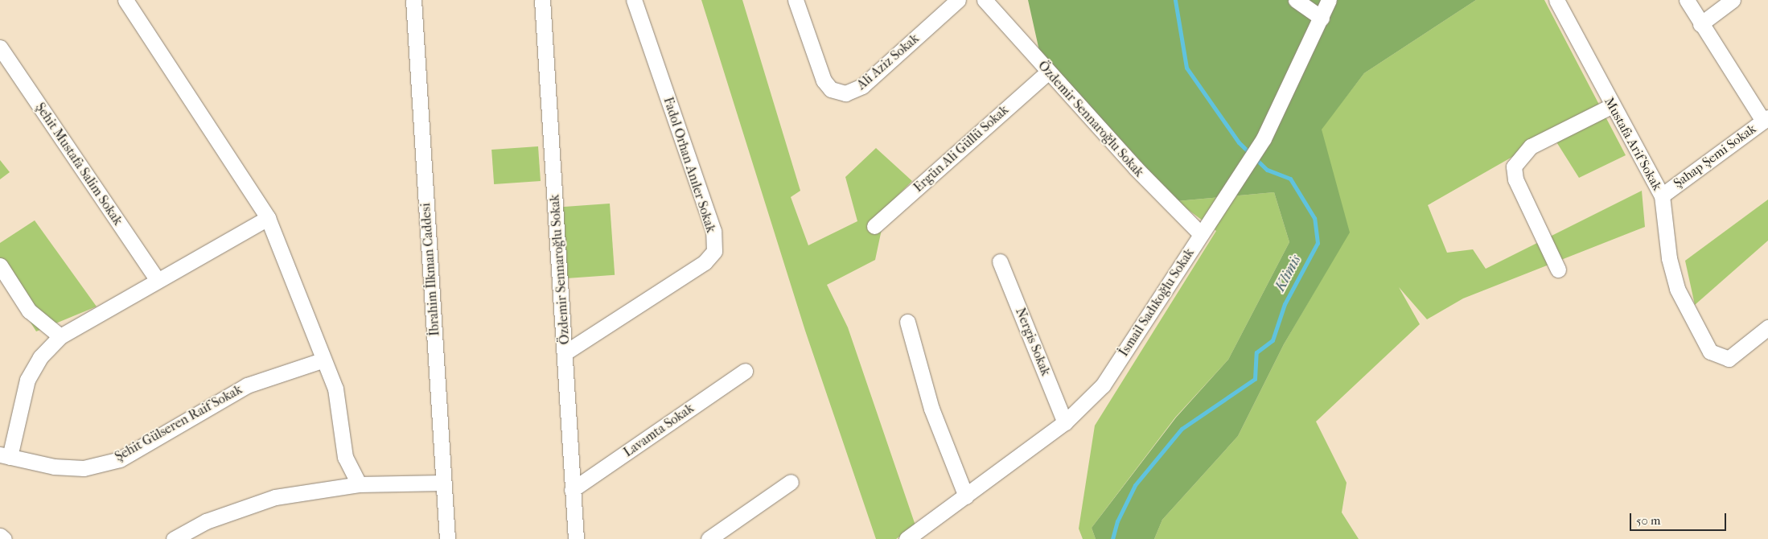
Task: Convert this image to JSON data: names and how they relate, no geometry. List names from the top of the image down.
{
  "streets": {
    "street": [
      "Ali Aziz Sokak",
      "Özdemir Sennaroğlu Sokak",
      "Mustafa Arif Sokak",
      "Ergün Ali Güllü Sokak",
      "Şahap Şemi Sokak",
      "Şehit Mustafa Salim Sokak",
      "Fadol Orhan Anıler Sokak",
      "İbrahim İlkman Caddesi",
      "İsmail Sadıkoğlu Sokak",
      "Nergis Sokak",
      "Şehit Gülseren Raif Sokak",
      "Lavamta Sokak"
    ]
  },
  "crossings": [
    ["Özdemir Sennaroğlu Sokak", "Ergün Ali Güllü Sokak"],
    ["Özdemir Sennaroğlu Sokak", "Fadol Orhan Anıler Sokak"],
    ["Özdemir Sennaroğlu Sokak", "İsmail Sadıkoğlu Sokak"],
    ["Özdemir Sennaroğlu Sokak", "Lavamta Sokak"],
    ["Mustafa Arif Sokak", "Şahap Şemi Sokak"],
    ["İsmail Sadıkoğlu Sokak", "Nergis Sokak"]
  ],
  "water": ["Klimis"],
  "scale_bar": "50 m"
}
